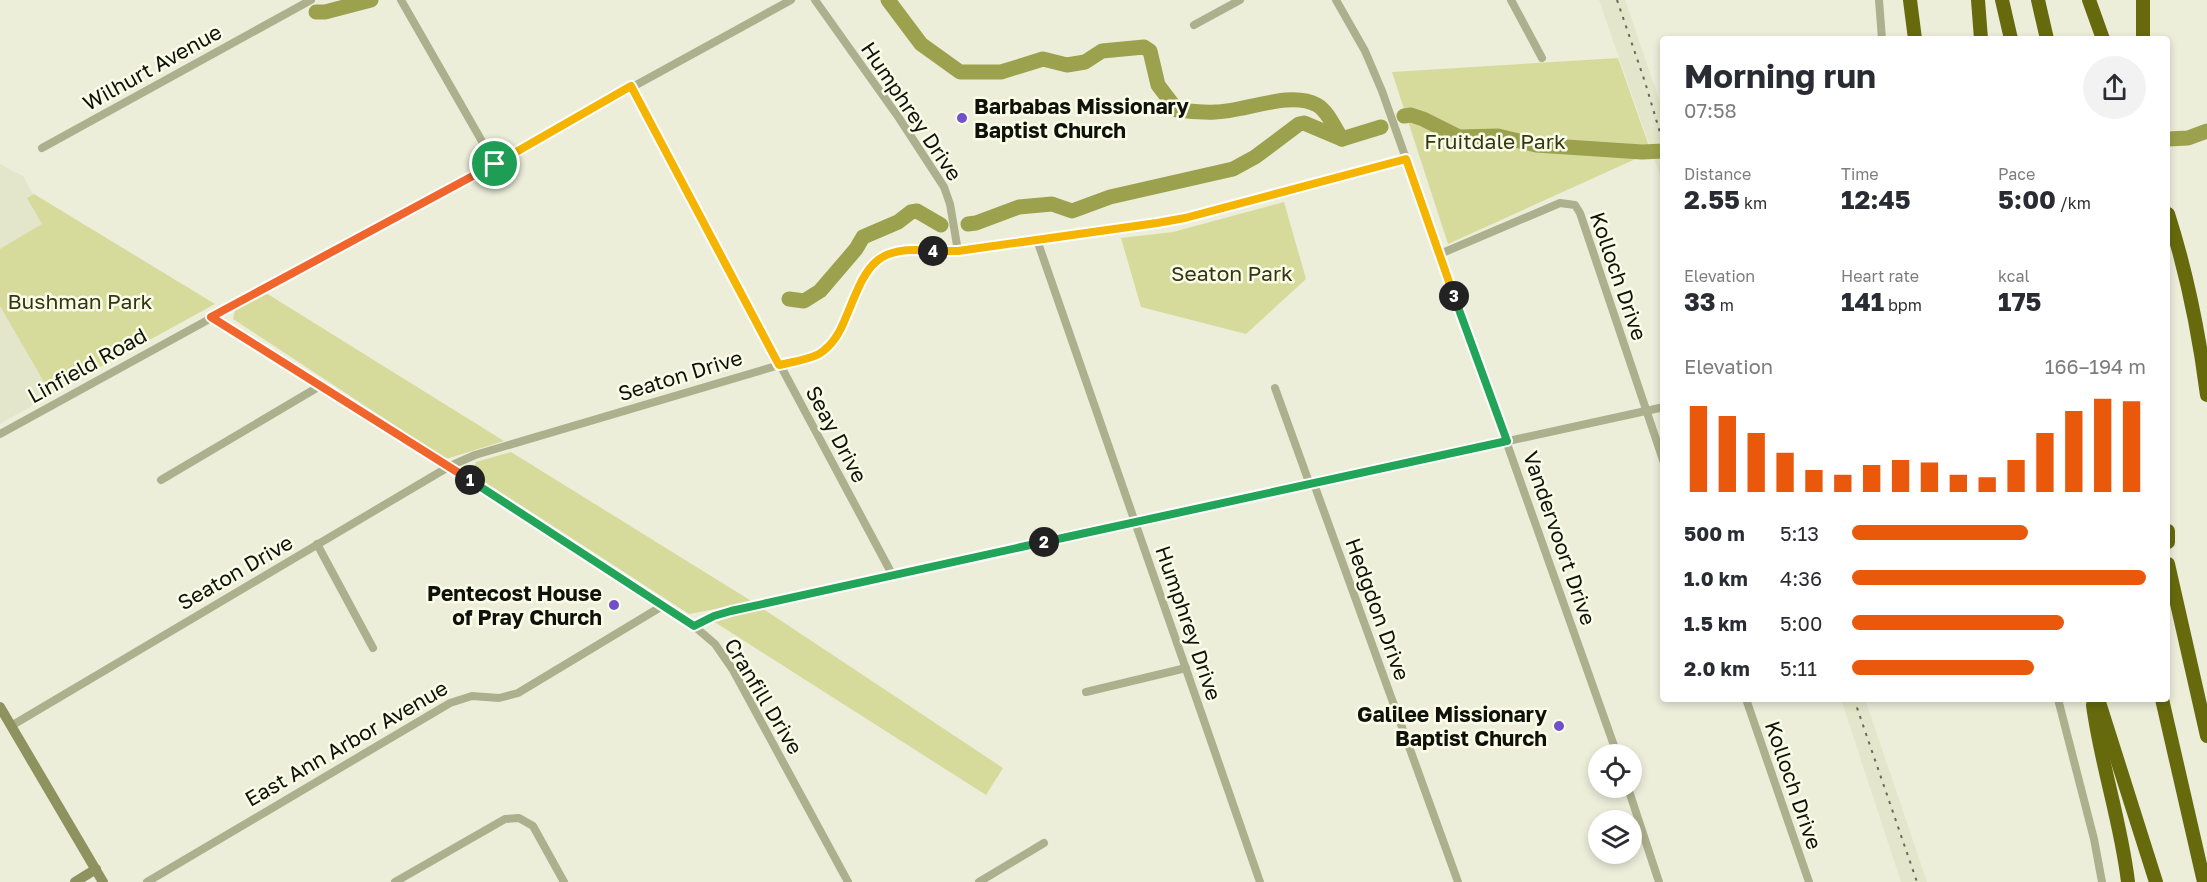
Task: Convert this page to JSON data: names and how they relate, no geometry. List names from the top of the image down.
{
  "streets": {
    "street": [
      "Wilhurt Avenue",
      "Humphrey Drive",
      "Kolloch Drive",
      "Linfield Road",
      "Seaton Drive",
      "Seay Drive",
      "Vandervoort Drive",
      "Hedgdon Drive",
      "Cranfill Drive",
      "East Ann Arbor Avenue"
    ]
  },
  "crossings": [
    ["Humphrey Drive", "Seaton Drive"],
    ["Kolloch Drive", "Vandervoort Drive"],
    ["Linfield Road", "Seay Drive"],
    ["Linfield Road", "Cranfill Drive"],
    ["Seaton Drive", "Seay Drive"],
    ["Seaton Drive", "Vandervoort Drive"],
    ["Seaton Drive", "Cranfill Drive"],
    ["Cranfill Drive", "East Ann Arbor Avenue"]
  ],
  "parks": ["Fruitdale Park", "Seaton Park", "Bushman Park"],
  "places": ["Barbabas Missionary Baptist Church", "Pentecost House of Pray Church", "Galilee Missionary Baptist Church"],
  "page": {
    "heading": ["Morning run", "07:58"],
    "stats": [
      ["Distance", "2.55 km"],
      ["Time", "12:45"],
      ["Pace", "5:00 /km"],
      ["Elevation", "33 m"],
      ["Heart rate", "141 bpm"],
      ["kcal", "175"]
    ],
    "pins": [
      "4",
      "3",
      "1",
      "2"
    ],
    "chart": ["Elevation", "166–194 m"],
    "list": [
      {
        "name": "500 m",
        "note": "5:13"
      },
      {
        "name": "1.0 km",
        "note": "4:36"
      },
      {
        "name": "1.5 km",
        "note": "5:00"
      },
      {
        "name": "2.0 km",
        "note": "5:11"
      }
    ]
  }
}
